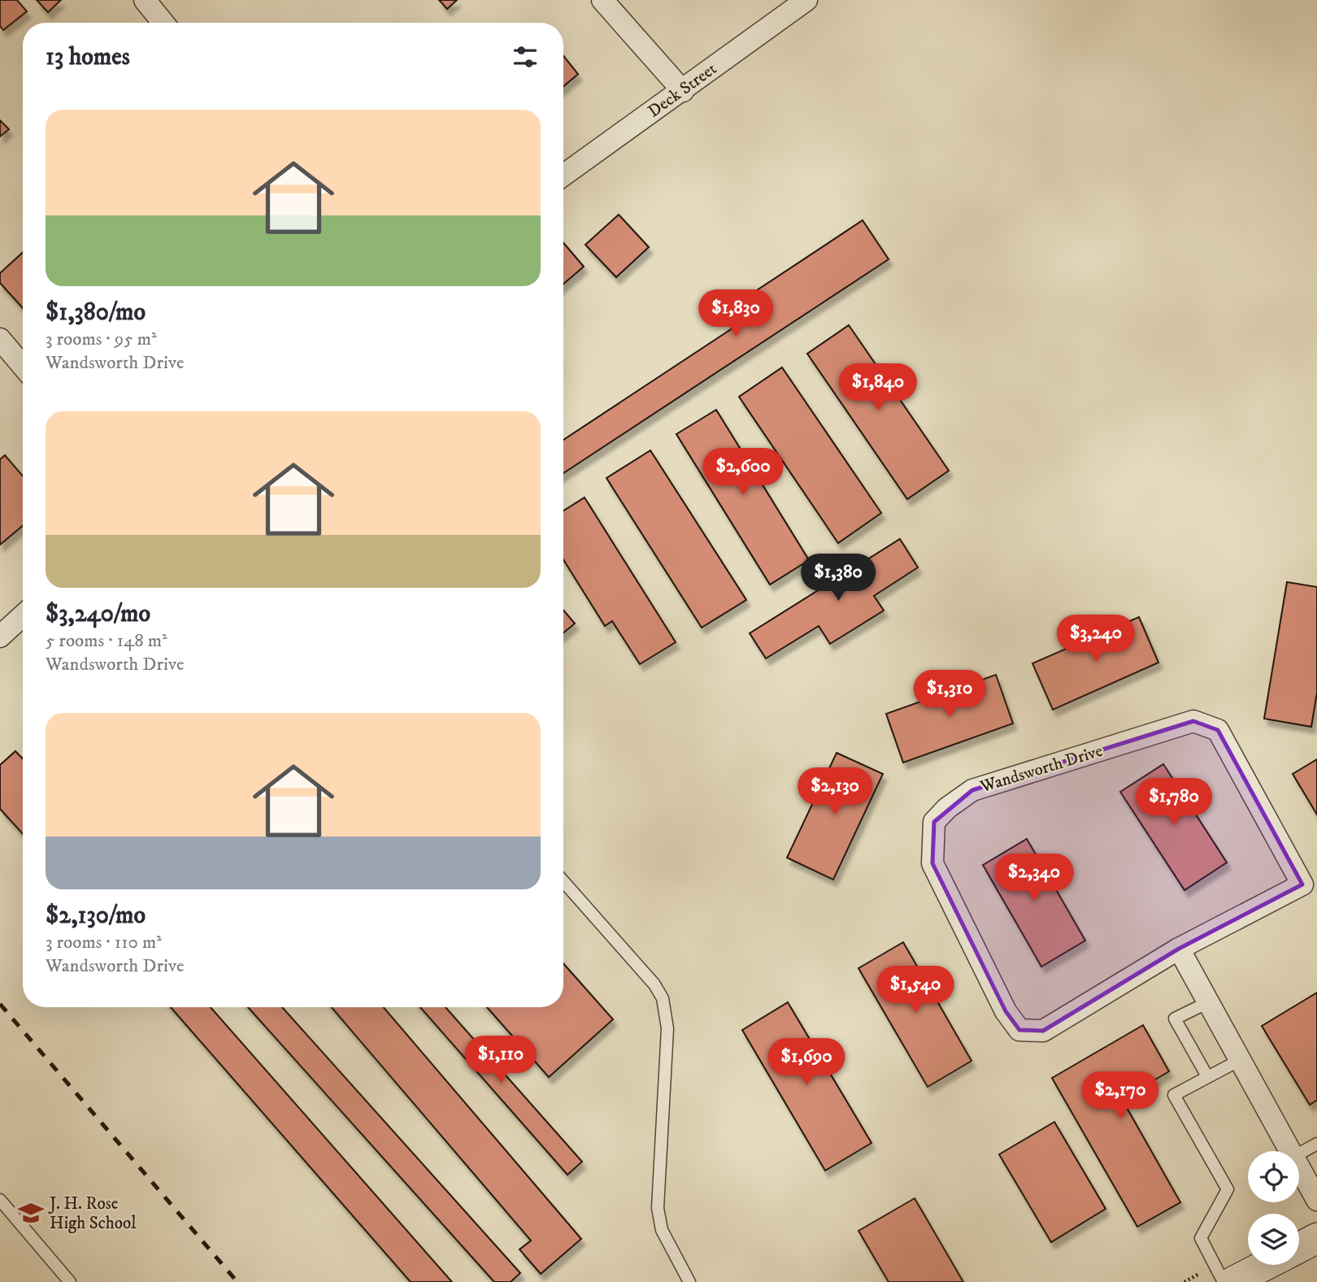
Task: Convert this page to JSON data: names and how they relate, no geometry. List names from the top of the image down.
{
  "streets": {
    "street": ["Deck Street", "Wandsworth Drive"]
  },
  "places": {
    "school or university": ["J. H. Rose High School"]
  },
  "page": {
    "heading": "13 homes",
    "list": [
      {
        "name": "$1,380/mo",
        "note": "3 rooms · 95 m² · Wandsworth Drive"
      },
      {
        "name": "$3,240/mo",
        "note": "5 rooms · 148 m² · Wandsworth Drive"
      },
      {
        "name": "$2,130/mo",
        "note": "3 rooms · 110 m² · Wandsworth Drive"
      }
    ],
    "price": [
      "$1,830",
      "$1,840",
      "$2,600",
      "$1,380",
      "$3,240",
      "$1,310",
      "$2,130",
      "$1,780",
      "$2,340",
      "$1,540",
      "$1,110",
      "$1,690",
      "$2,170"
    ]
  }
}
